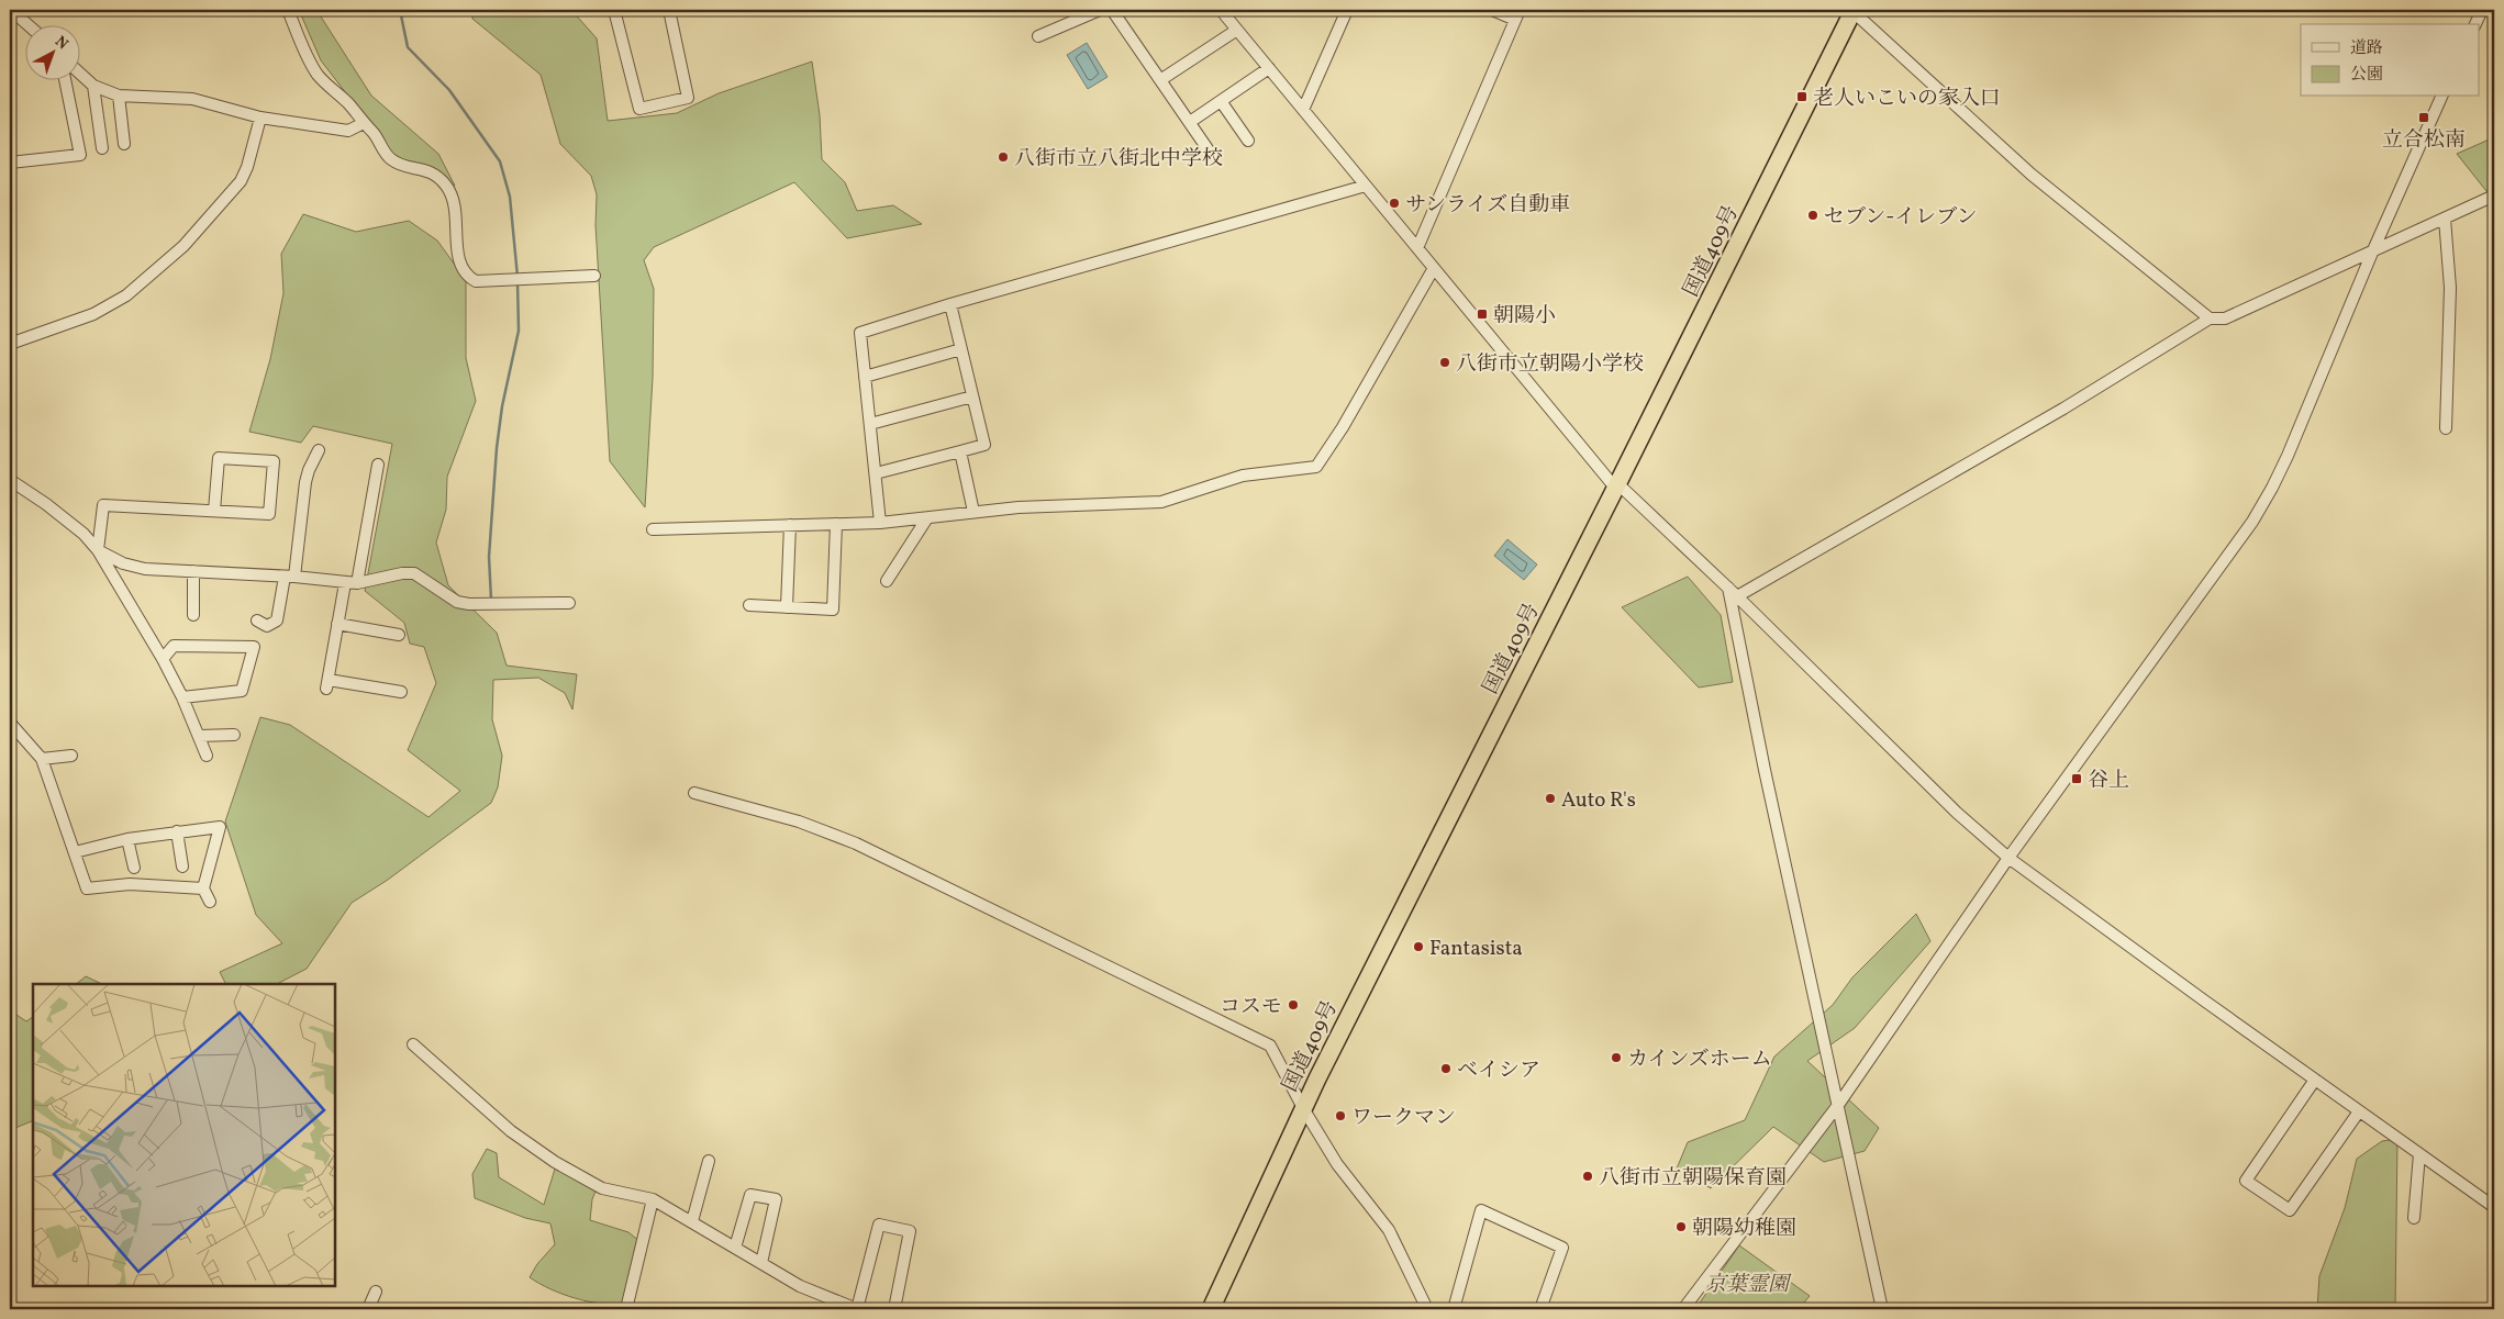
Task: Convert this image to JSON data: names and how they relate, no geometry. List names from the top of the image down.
{
  "streets": {
    "highway": ["国道409号"]
  },
  "parks": ["京葉霊園"],
  "places": {
    "transit": [
      "老人いこいの家入口",
      "立合松南",
      "朝陽小",
      "谷上"
    ],
    "other": [
      "八街市立八街北中学校",
      "サンライズ自動車",
      "セブン-イレブン",
      "八街市立朝陽小学校",
      "Auto R's",
      "Fantasista",
      "コスモ",
      "カインズホーム",
      "ベイシア",
      "ワークマン",
      "八街市立朝陽保育園",
      "朝陽幼稚園"
    ]
  },
  "legend": ["道路", "公園"],
  "north": "top right"
}
